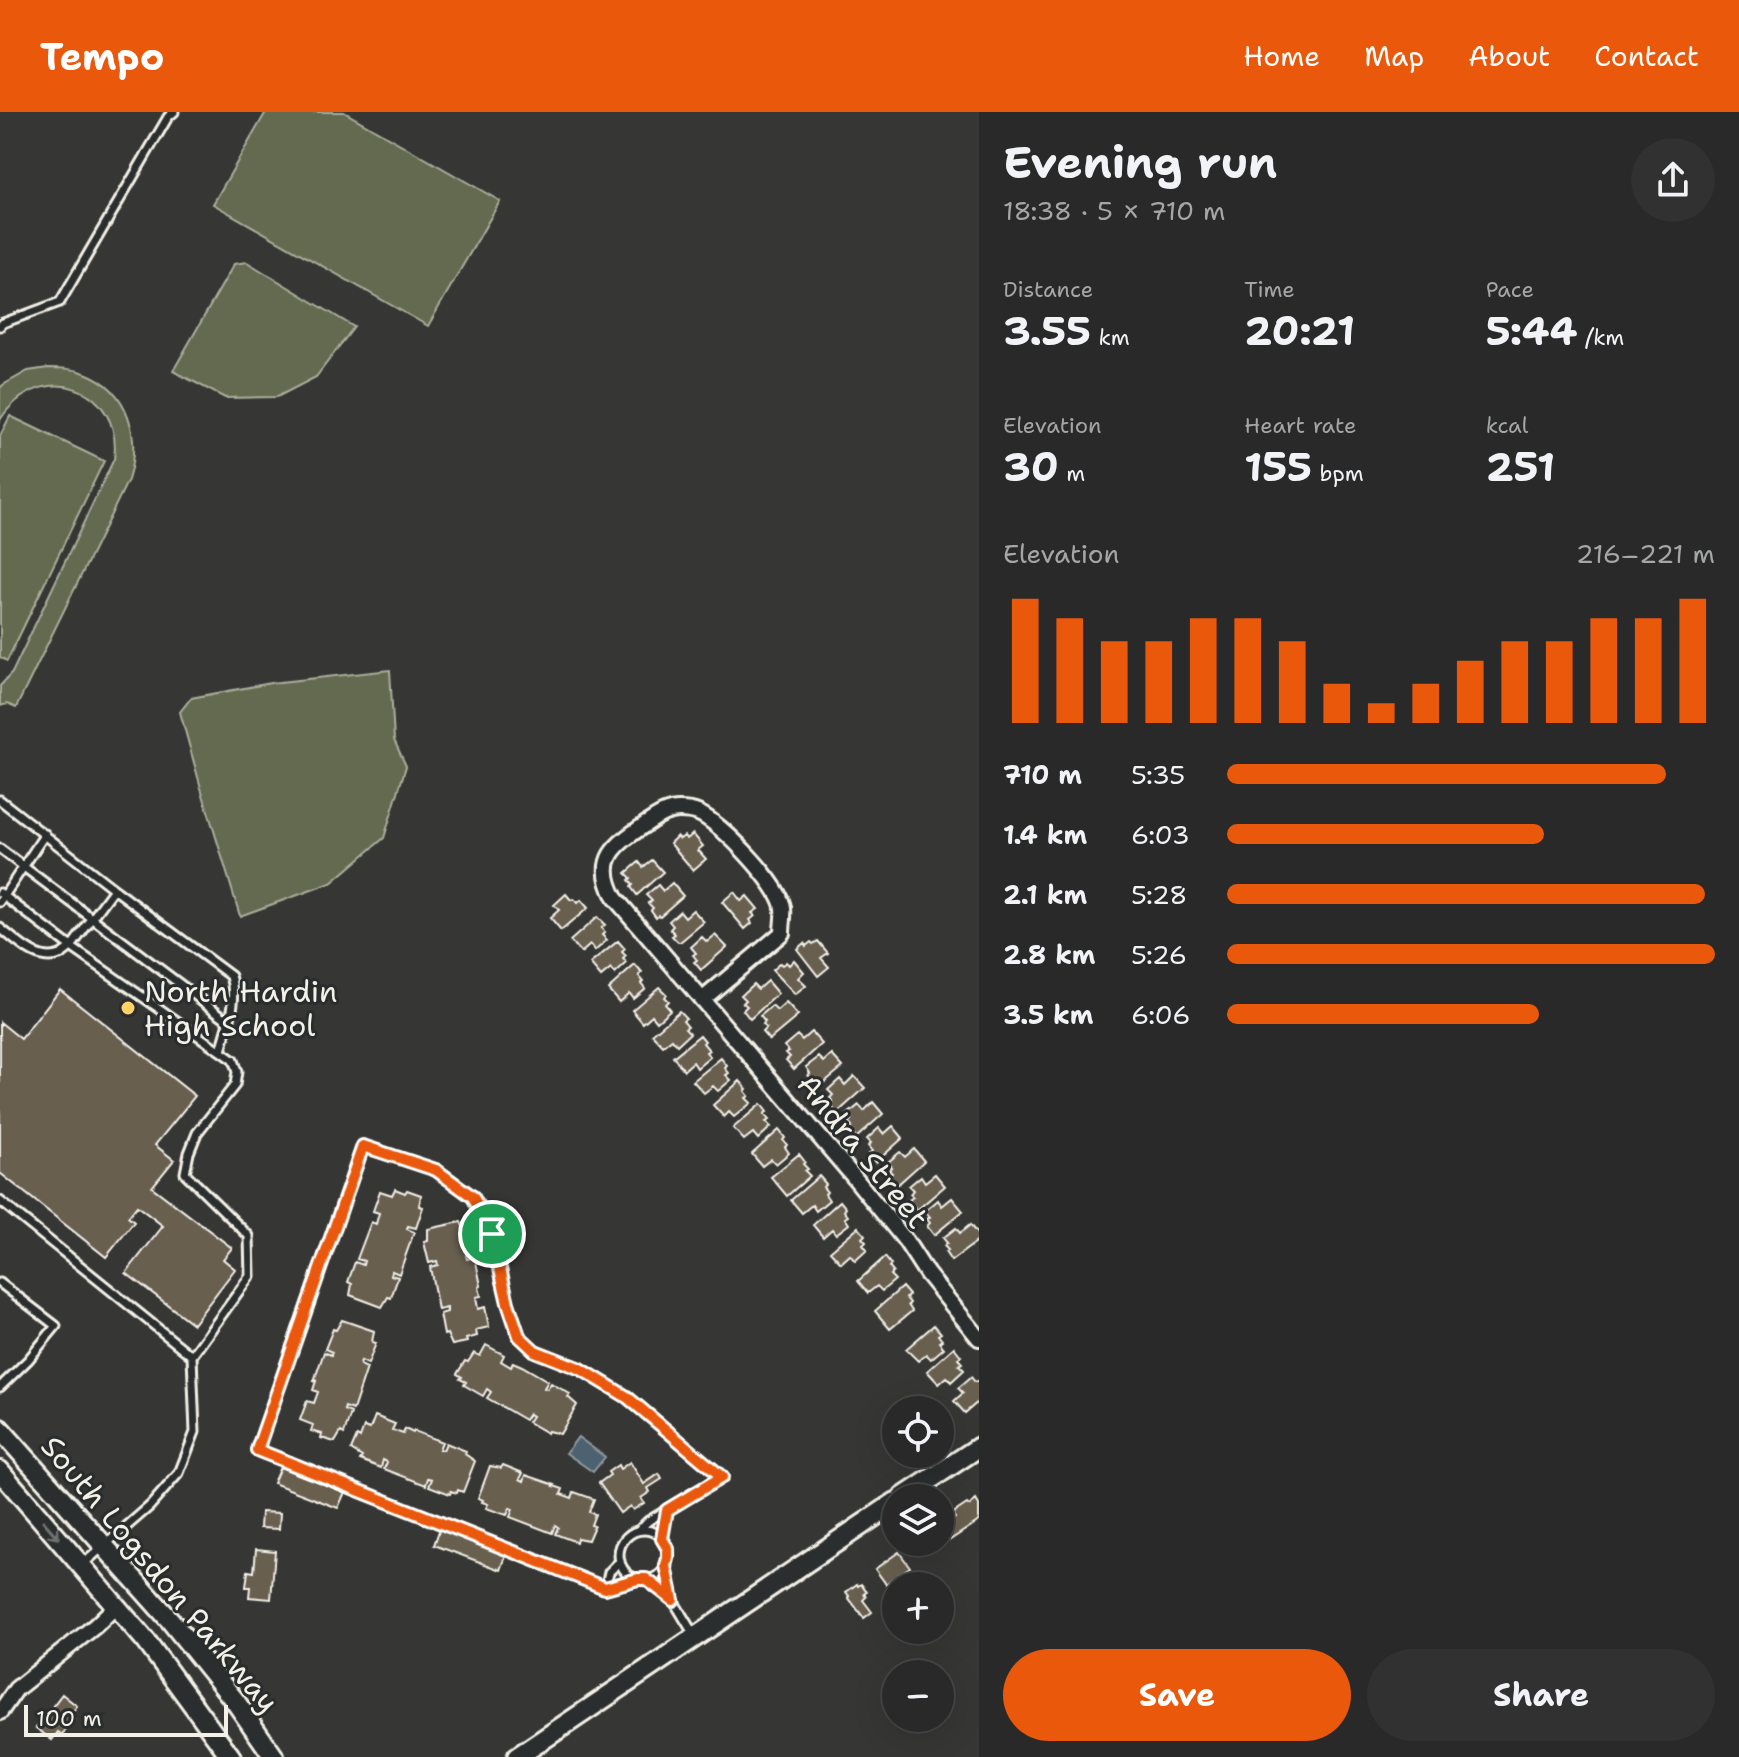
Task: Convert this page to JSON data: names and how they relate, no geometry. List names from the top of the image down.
{
  "streets": {
    "main road": ["South Logsdon Parkway"],
    "street": ["Andra Street"]
  },
  "places": ["North Hardin High School"],
  "scale_bar": "100 m",
  "page": {
    "header": "Tempo",
    "nav": [
      "Home",
      "Map",
      "About",
      "Contact"
    ],
    "heading": ["Evening run", "18:38 · 5 × 710 m"],
    "stats": [
      ["Distance", "3.55 km"],
      ["Time", "20:21"],
      ["Pace", "5:44 /km"],
      ["Elevation", "30 m"],
      ["Heart rate", "155 bpm"],
      ["kcal", "251"]
    ],
    "chart": ["Elevation", "216–221 m"],
    "list": [
      {
        "name": "710 m",
        "note": "5:35"
      },
      {
        "name": "1.4 km",
        "note": "6:03"
      },
      {
        "name": "2.1 km",
        "note": "5:28"
      },
      {
        "name": "2.8 km",
        "note": "5:26"
      },
      {
        "name": "3.5 km",
        "note": "6:06"
      }
    ],
    "map_buttons": ["+", "−"],
    "buttons": ["Save", "Share"],
    "scale": "100 m"
  }
}
